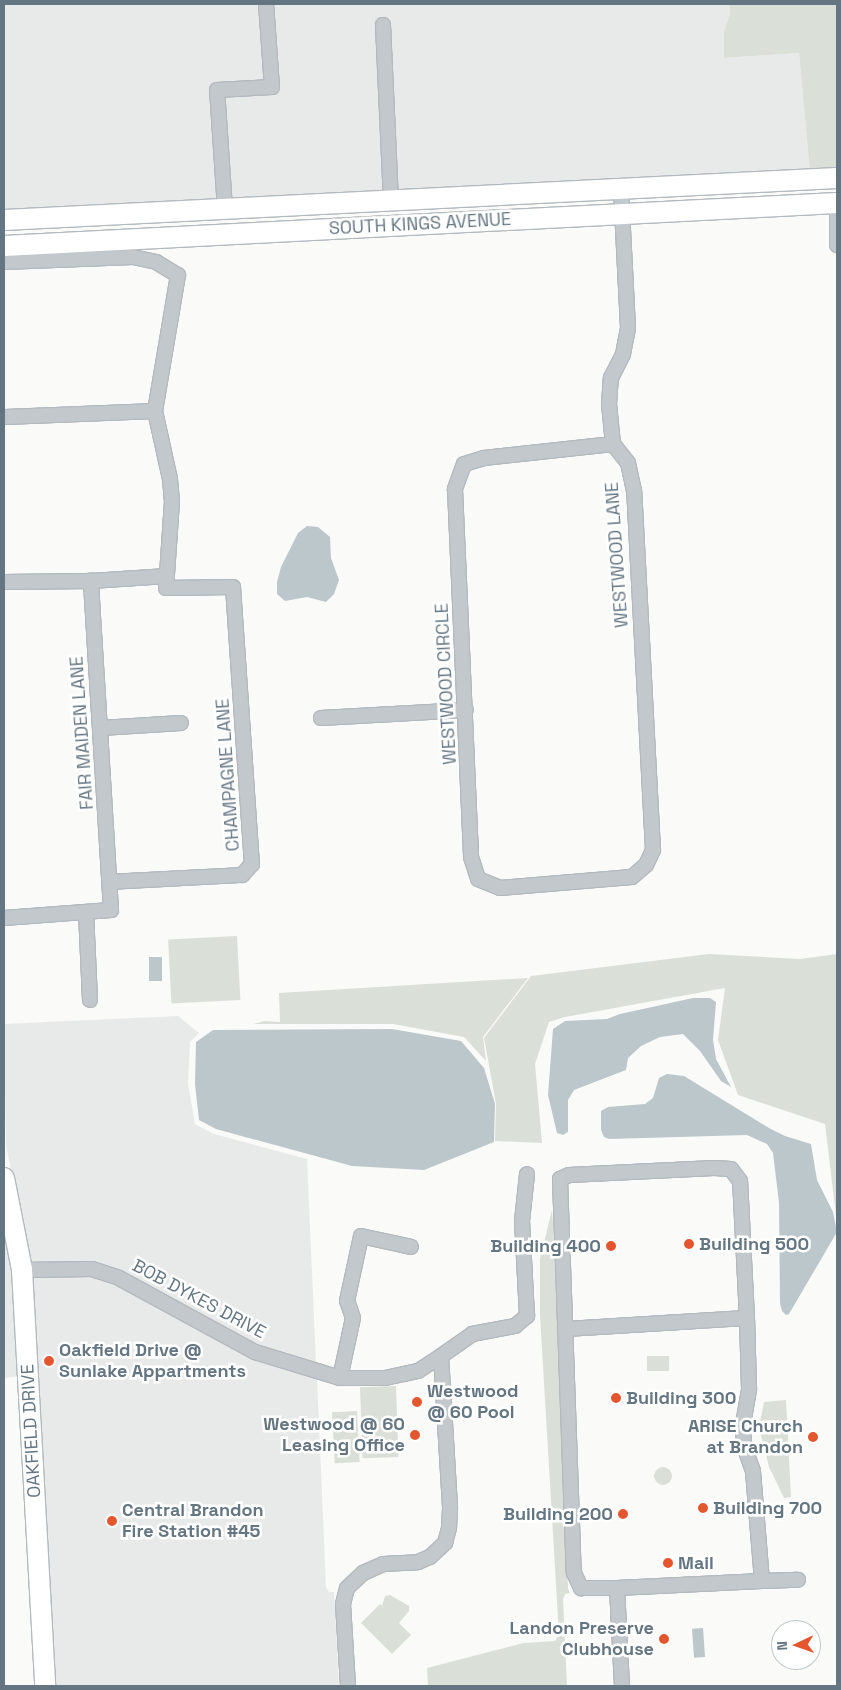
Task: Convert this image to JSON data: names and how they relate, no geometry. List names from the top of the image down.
{
  "streets": {
    "main road": ["SOUTH KINGS AVENUE", "OAKFIELD DRIVE"],
    "street": [
      "WESTWOOD LANE",
      "WESTWOOD CIRCLE",
      "FAIR MAIDEN LANE",
      "CHAMPAGNE LANE",
      "BOB DYKES DRIVE"
    ]
  },
  "crossings": [
    ["WESTWOOD LANE", "WESTWOOD CIRCLE"],
    ["FAIR MAIDEN LANE", "CHAMPAGNE LANE"],
    ["BOB DYKES DRIVE", "OAKFIELD DRIVE"]
  ],
  "places": [
    "Building 500",
    "Building 400",
    "Oakfield Drive @ Sunlake Appartments",
    "Building 300",
    "Westwood @ 60 Pool",
    "Westwood @ 60 Leasing Office",
    "ARISE Church at Brandon",
    "Building 700",
    "Building 200",
    "Central Brandon Fire Station #45",
    "Mail",
    "Landon Preserve Clubhouse"
  ],
  "north": "left"
}
